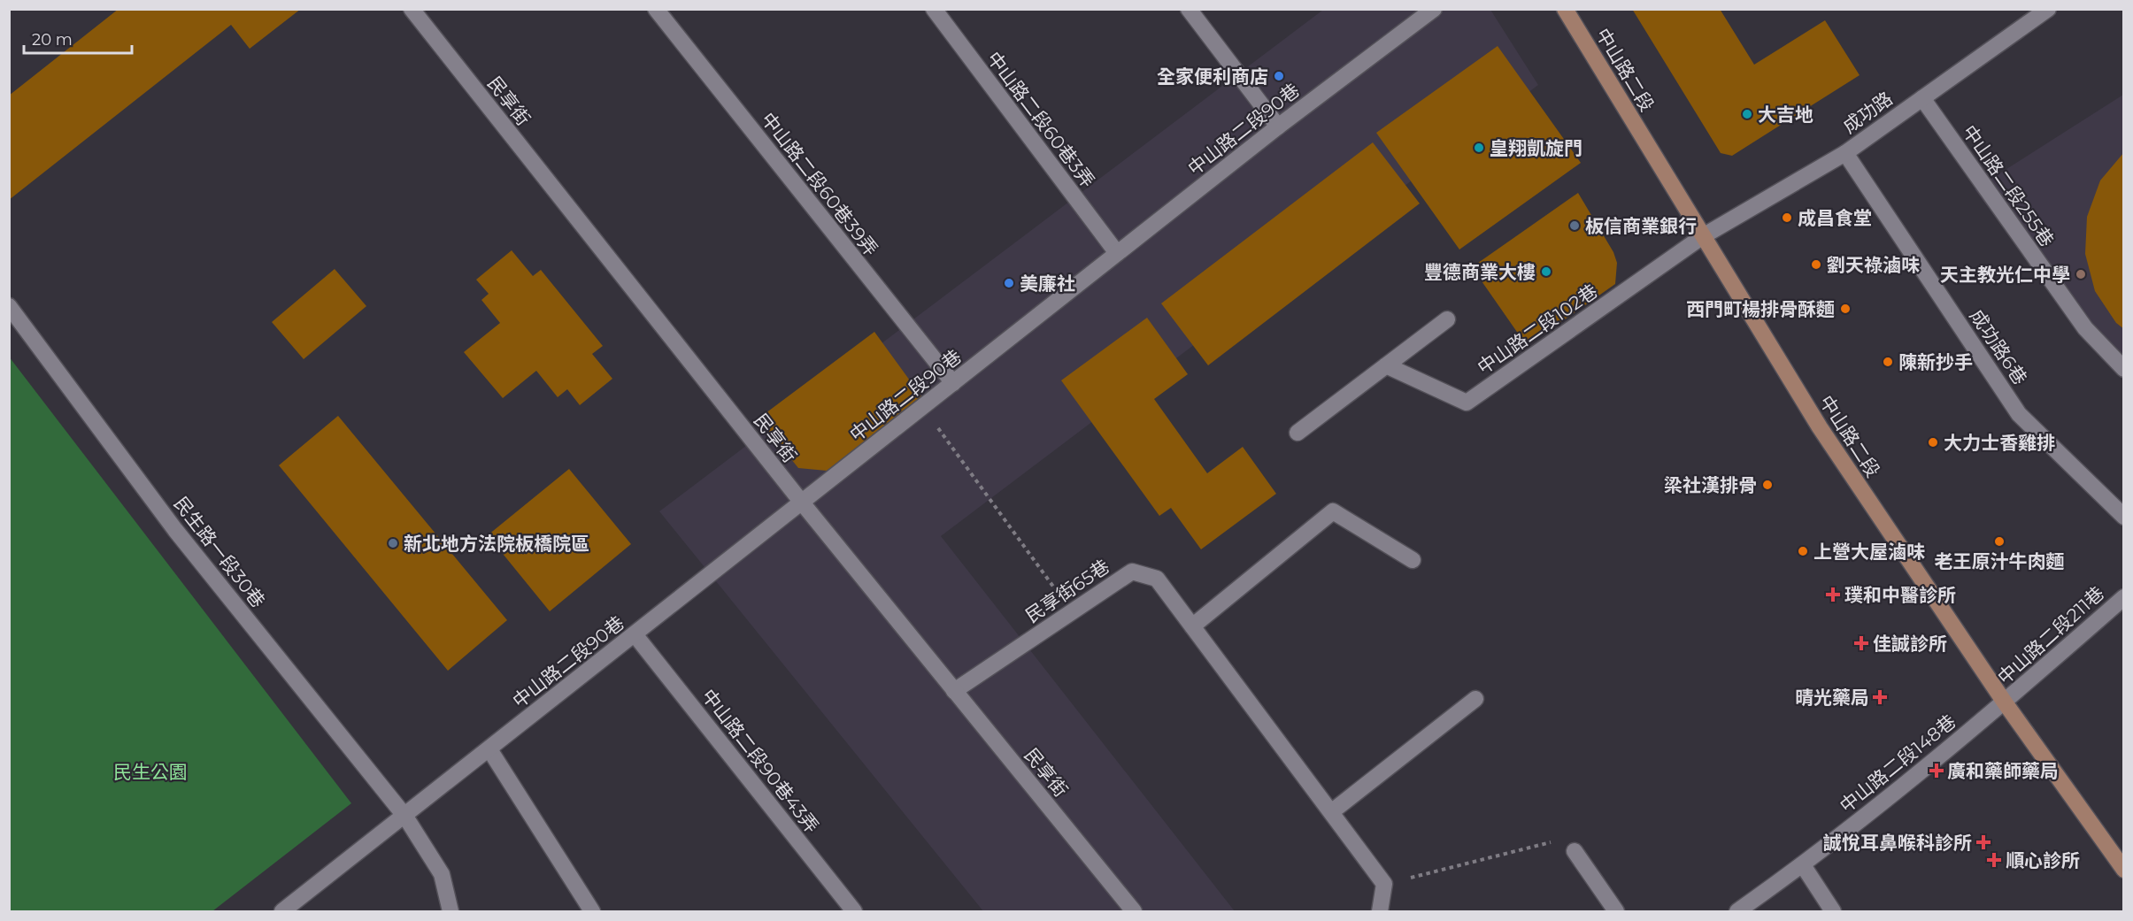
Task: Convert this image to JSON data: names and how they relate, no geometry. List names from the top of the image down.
{
  "streets": {
    "main road": ["中山路二段"],
    "street": [
      "民享街",
      "成功路",
      "中山路二段60巷3弄",
      "中山路二段90巷",
      "中山路二段60巷39弄",
      "中山路二段255巷",
      "中山路二段102巷",
      "成功路6巷",
      "民生路一段30巷",
      "民享街65巷",
      "中山路二段211巷",
      "中山路二段90巷43弄",
      "中山路二段148巷"
    ]
  },
  "crossings": [
    ["中山路二段", "成功路"],
    ["中山路二段", "中山路二段102巷"],
    ["中山路二段", "中山路二段211巷"],
    ["中山路二段", "中山路二段148巷"],
    ["民享街", "中山路二段90巷"],
    ["民享街", "民享街65巷"],
    ["成功路", "中山路二段255巷"],
    ["成功路", "中山路二段102巷"],
    ["成功路", "成功路6巷"],
    ["中山路二段60巷3弄", "中山路二段90巷"],
    ["中山路二段90巷", "中山路二段60巷39弄"],
    ["中山路二段90巷", "民生路一段30巷"],
    ["中山路二段90巷", "中山路二段90巷43弄"],
    ["中山路二段211巷", "中山路二段148巷"]
  ],
  "parks": ["民生公園"],
  "places": {
    "other": [
      "全家便利商店",
      "大吉地",
      "皇翔凱旋門",
      "成昌食堂",
      "板信商業銀行",
      "劉天祿滷味",
      "豐德商業大樓",
      "天主教光仁中學",
      "美廉社",
      "西門町楊排骨酥麵",
      "陳新抄手",
      "大力士香雞排",
      "梁社漢排骨",
      "老王原汁牛肉麵",
      "新北地方法院板橋院區",
      "上營大屋滷味"
    ],
    "health": [
      "璞和中醫診所",
      "佳誠診所",
      "晴光藥局",
      "廣和藥師藥局",
      "誠悅耳鼻喉科診所",
      "順心診所"
    ]
  },
  "scale_bar": "20 m"
}
